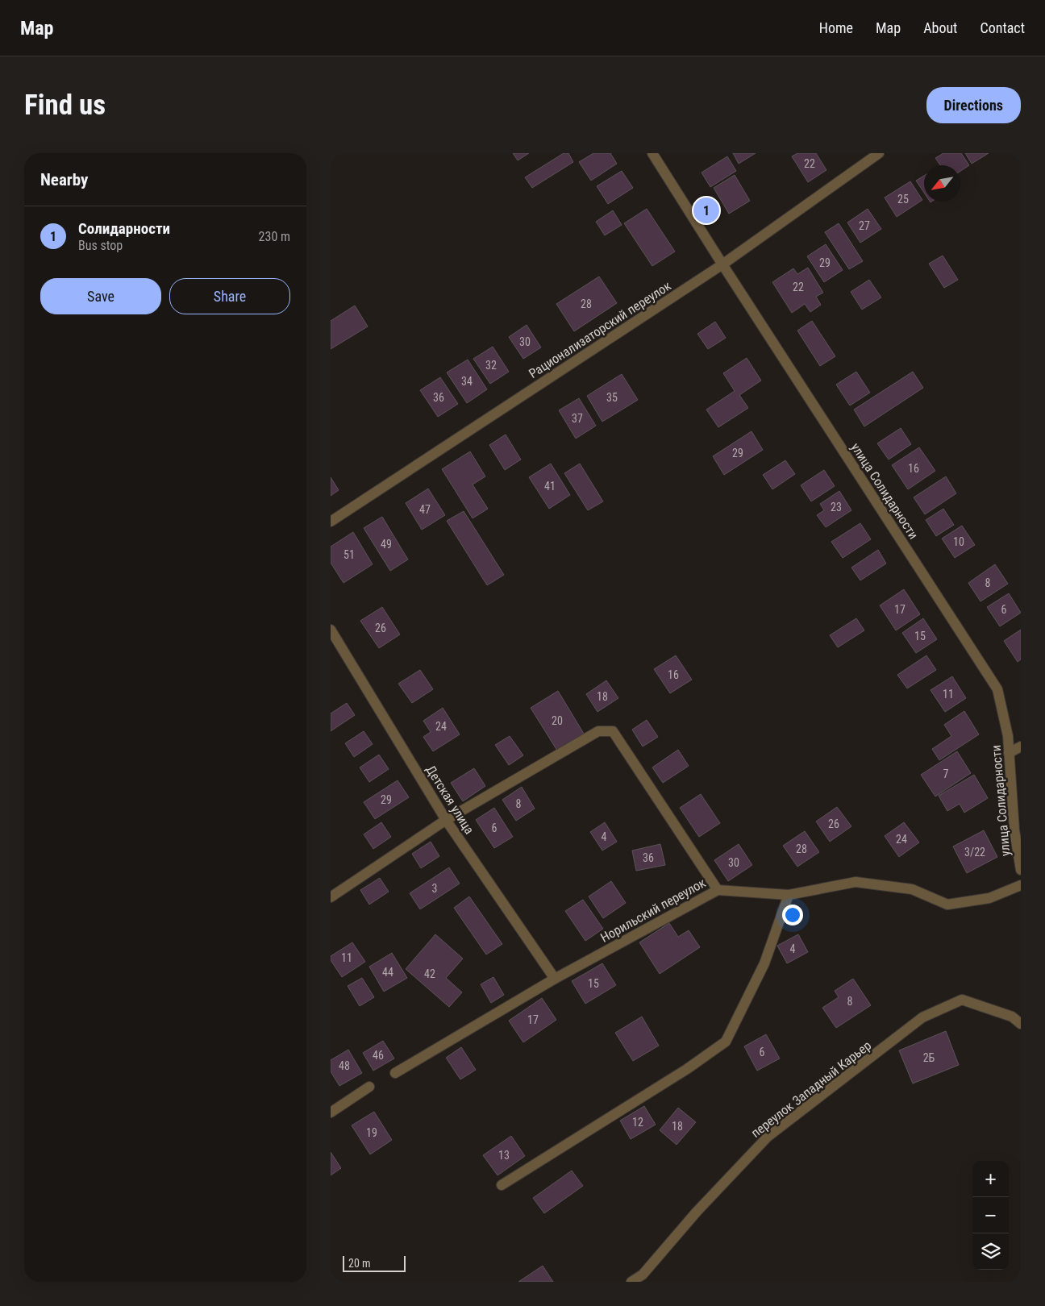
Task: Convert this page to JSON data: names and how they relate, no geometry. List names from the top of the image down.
{
  "streets": {
    "street": [
      "Рационализаторский переулок",
      "улица Солидарности",
      "Детская улица",
      "Норильский переулок",
      "переулок Западный Карьер"
    ]
  },
  "crossings": [
    ["Рационализаторский переулок", "улица Солидарности"],
    ["Детская улица", "Норильский переулок"]
  ],
  "house_numbers": [
    "22",
    "25",
    "27",
    "29",
    "22",
    "28",
    "30",
    "32",
    "34",
    "36",
    "35",
    "37",
    "29",
    "16",
    "41",
    "23",
    "47",
    "10",
    "49",
    "51",
    "8",
    "17",
    "6",
    "26",
    "15",
    "16",
    "11",
    "18",
    "20",
    "24",
    "7",
    "29",
    "8",
    "26",
    "6",
    "4",
    "24",
    "28",
    "3/22",
    "36",
    "30",
    "3",
    "4",
    "11",
    "44",
    "42",
    "15",
    "8",
    "17",
    "6",
    "46",
    "2Б",
    "48",
    "12",
    "18",
    "19",
    "13"
  ],
  "scale_bar": "20 m",
  "north": "bottom left",
  "page": {
    "header": "Map",
    "nav": [
      "Home",
      "Map",
      "About",
      "Contact"
    ],
    "buttons": [
      "Directions",
      ["Save", "Share"]
    ],
    "title": "Find us",
    "heading": "Nearby",
    "pins": "1",
    "list": [
      {
        "mark": "1",
        "name": "Солидарности",
        "note": "Bus stop",
        "value": "230 m"
      }
    ],
    "map_buttons": ["+", "−"],
    "scale": "20 m"
  }
}
